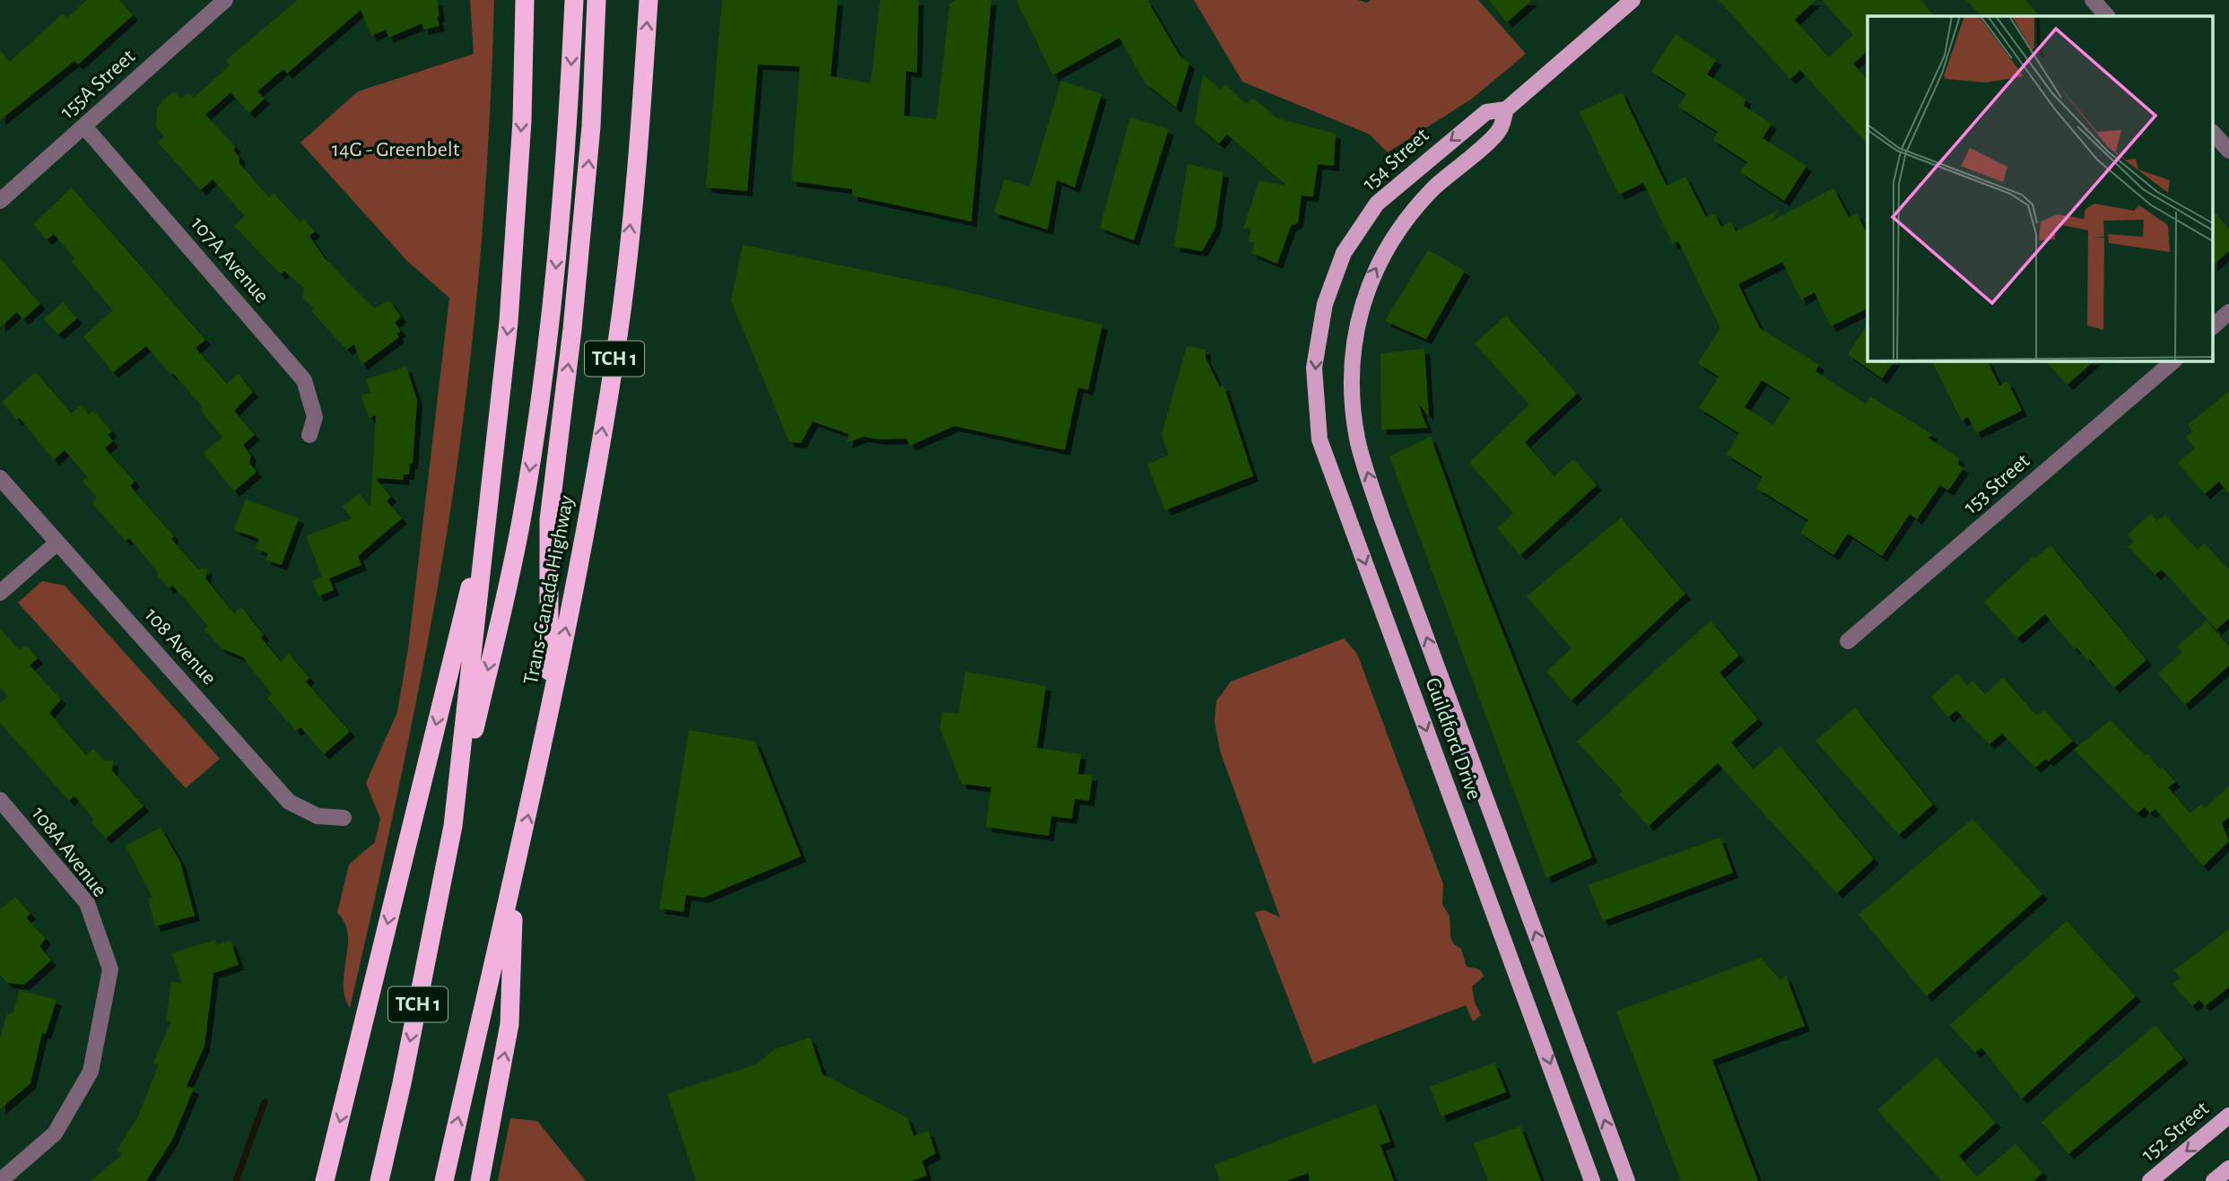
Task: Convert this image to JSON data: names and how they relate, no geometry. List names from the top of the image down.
{
  "streets": {
    "highway": ["TCH 1", "Trans-Canada Highway"],
    "main road": ["154 Street", "Guildford Drive", "152 Street"],
    "street": [
      "155A Street",
      "107A Avenue",
      "153 Street",
      "108 Avenue",
      "108A Avenue"
    ]
  },
  "crossings": [
    ["155A Street", "107A Avenue"],
    ["154 Street", "Guildford Drive"]
  ],
  "one_way": ["152 Street"],
  "parks": ["14G - Greenbelt"]
}
